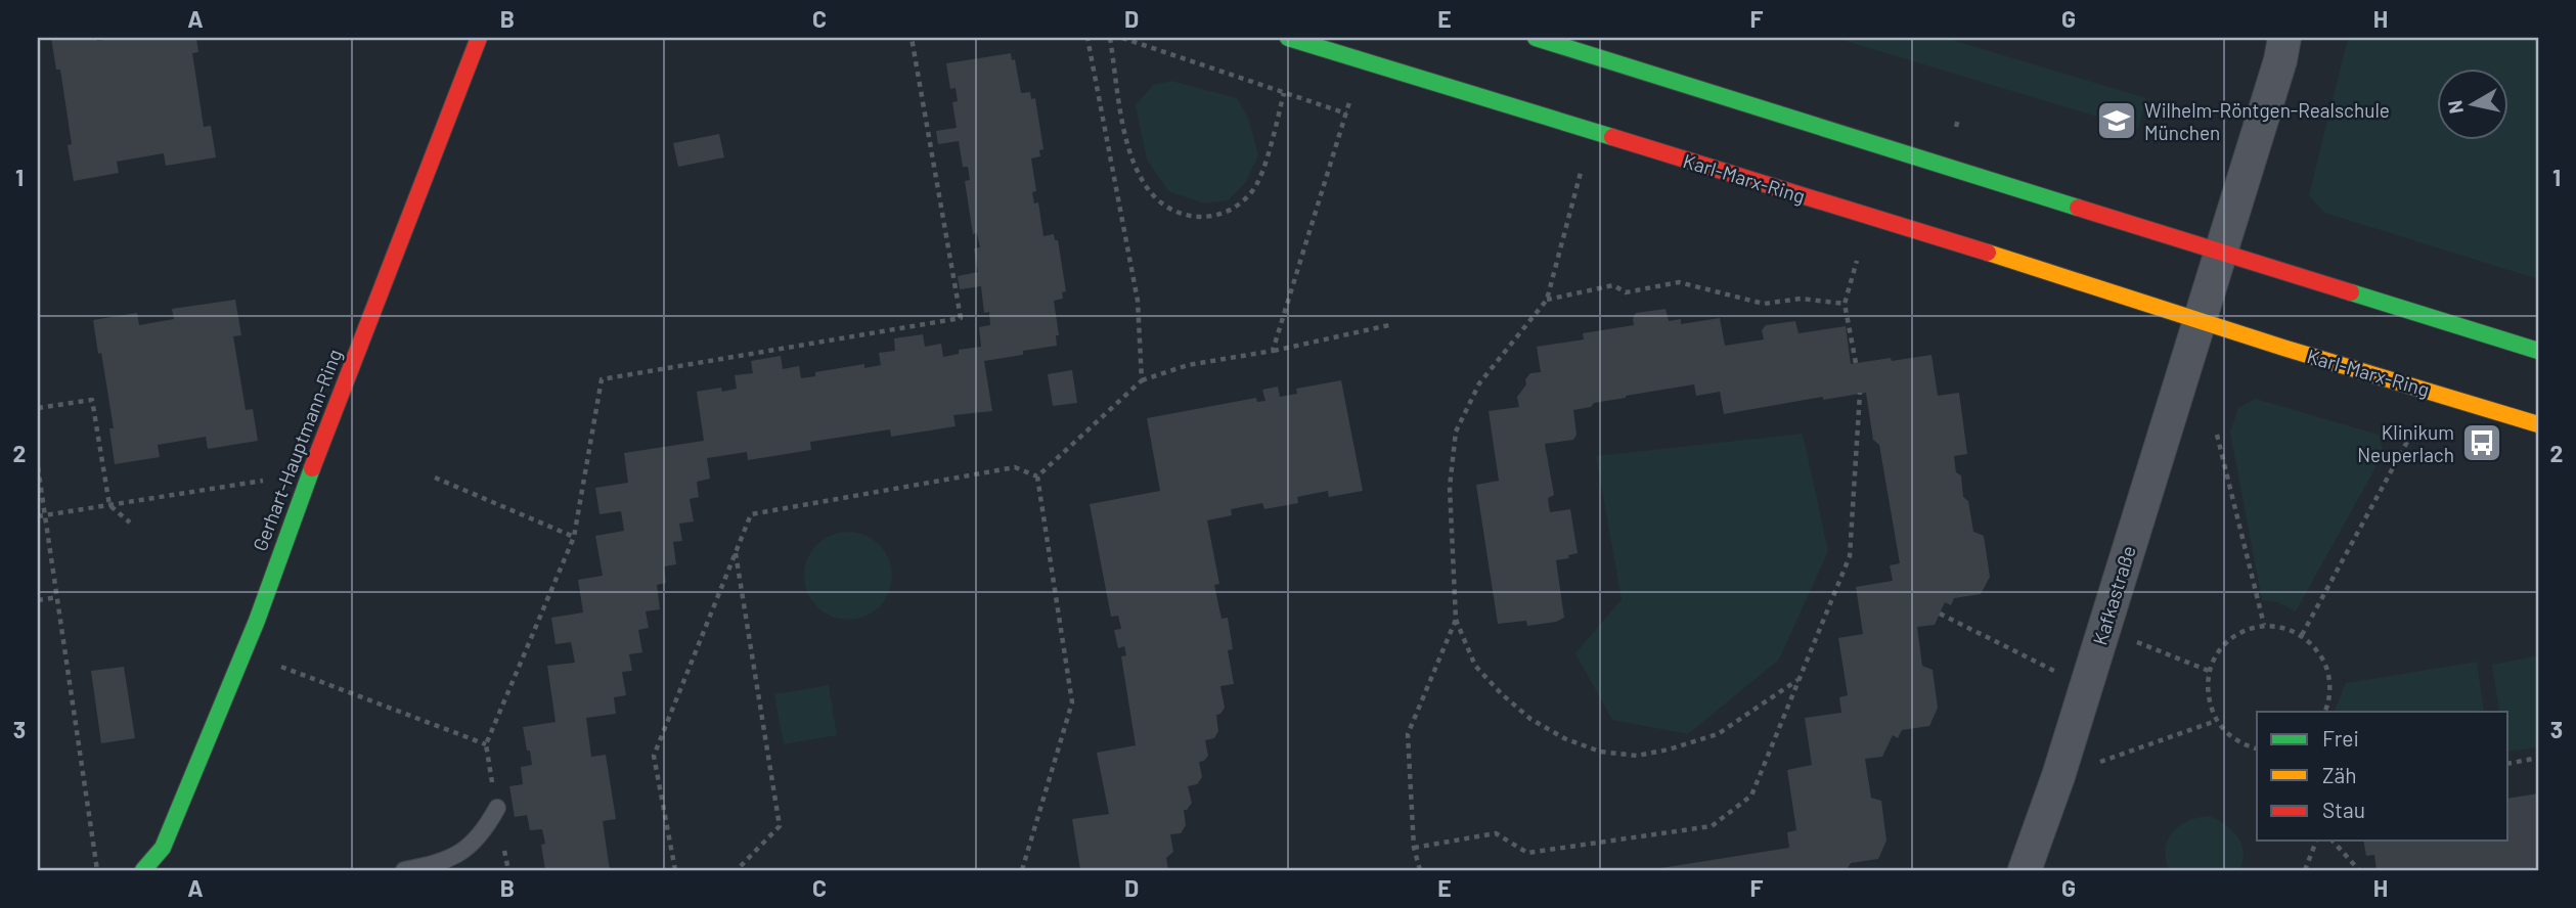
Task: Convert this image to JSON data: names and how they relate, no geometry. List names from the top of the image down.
{
  "streets": {
    "main road": ["Karl-Marx-Ring", "Gerhart-Hauptmann-Ring"],
    "street": ["Kafkastraße"]
  },
  "crossings": [
    ["Karl-Marx-Ring", "Kafkastraße"]
  ],
  "places": {
    "school or university": ["Wilhelm-Röntgen-Realschule München"],
    "bus stop": ["Klinikum Neuperlach"]
  },
  "legend": ["Frei", "Zäh", "Stau"],
  "north": "left",
  "grid": {
    "columns": [
      "A",
      "B",
      "C",
      "D",
      "E",
      "F",
      "G",
      "H"
    ],
    "rows": ["1", "2", "3"]
  }
}
